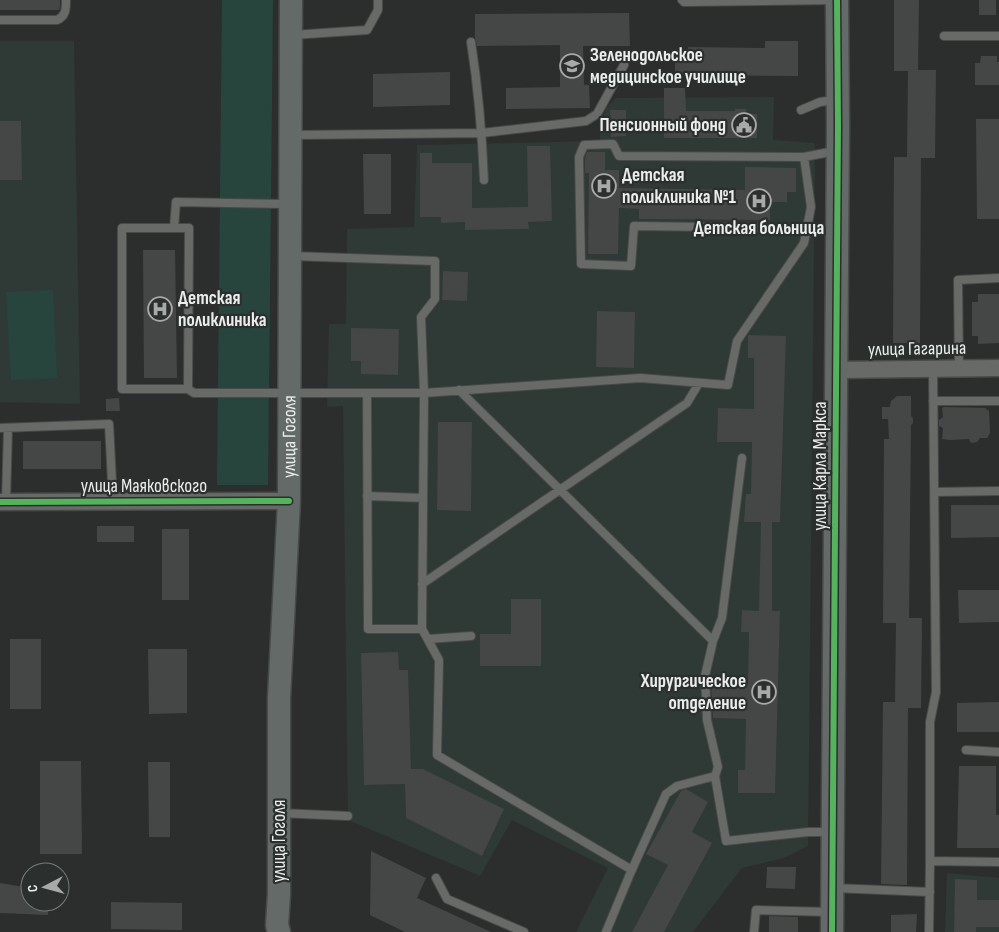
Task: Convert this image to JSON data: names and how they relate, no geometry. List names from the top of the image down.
{
  "streets": {
    "main road": ["улица Гоголя", "улица Карла Маркса"],
    "street": ["улица Гагарина", "улица Маяковского"]
  },
  "crossings": [
    ["улица Гагарина", "улица Карла Маркса"],
    ["улица Гоголя", "улица Маяковского"]
  ],
  "places": {
    "school or university": ["Зеленодольское медицинское училище"],
    "public building": ["Пенсионный фонд"],
    "hospital": [
      "Детская поликлиника №1",
      "Детская больница",
      "Детская поликлиника",
      "Хирургическое отделение"
    ]
  },
  "north": "left"
}
